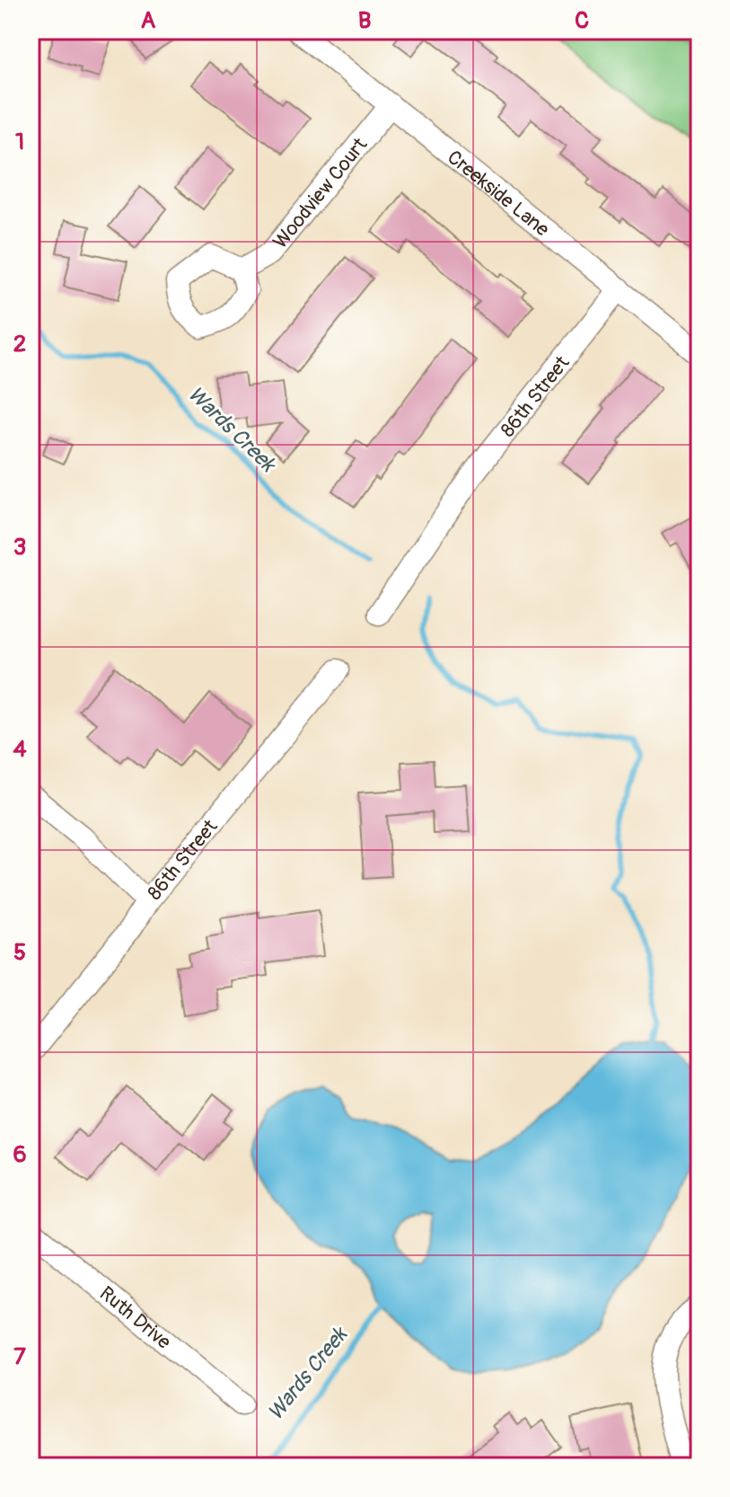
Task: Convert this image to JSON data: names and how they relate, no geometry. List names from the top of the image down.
{
  "streets": {
    "street": [
      "Creekside Lane",
      "Woodview Court",
      "86th Street",
      "Ruth Drive"
    ]
  },
  "crossings": [
    ["Creekside Lane", "Woodview Court"],
    ["Creekside Lane", "86th Street"]
  ],
  "water": ["Wards Creek"],
  "grid": {
    "columns": ["A", "B", "C"],
    "rows": [
      "1",
      "2",
      "3",
      "4",
      "5",
      "6",
      "7"
    ]
  }
}
